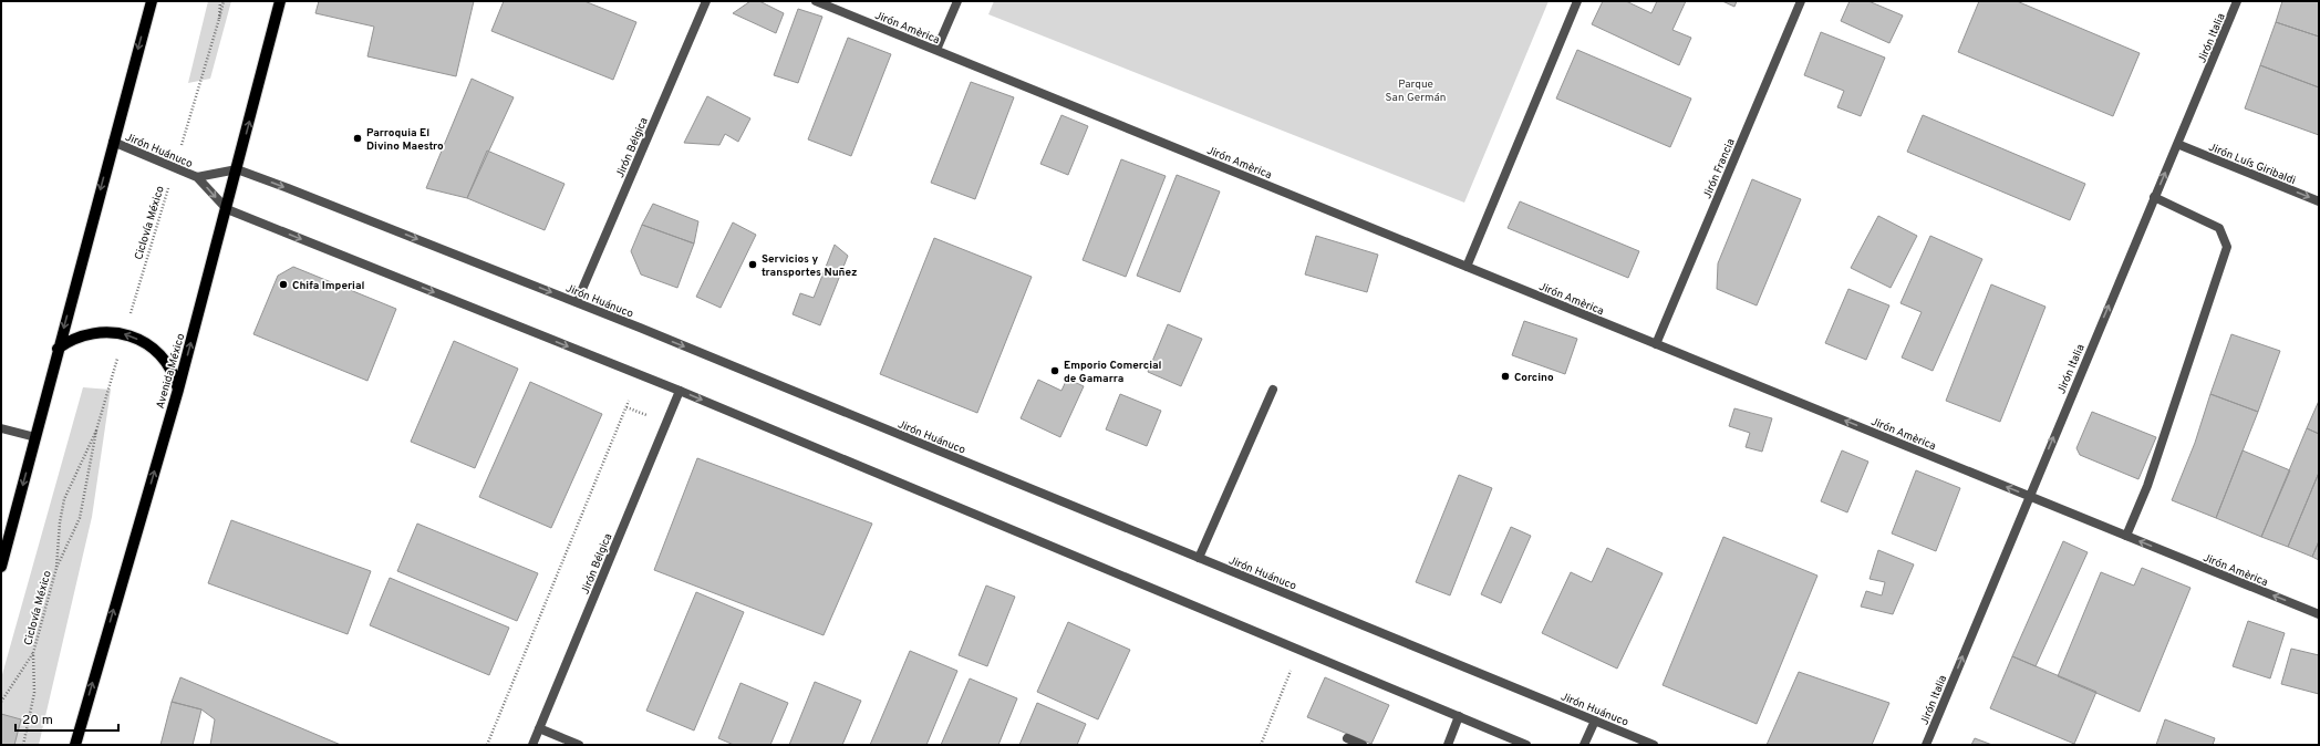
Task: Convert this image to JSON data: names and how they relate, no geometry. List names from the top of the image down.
{
  "streets": {
    "main road": ["Avenida México"],
    "street": [
      "Jirón Amèrica",
      "Jirón Italia",
      "Jirón Bélgica",
      "Jirón Huánuco",
      "Jirón Luís Giribaldi",
      "Jirón Francia"
    ],
    "path": ["Ciclovía México"]
  },
  "crossings": [
    ["Jirón Amèrica", "Jirón Italia"],
    ["Jirón Amèrica", "Jirón Francia"],
    ["Jirón Italia", "Jirón Luís Giribaldi"],
    ["Jirón Bélgica", "Jirón Huánuco"],
    ["Jirón Huánuco", "Ciclovía México"],
    ["Jirón Huánuco", "Avenida México"]
  ],
  "one_way": [
    "Jirón Amèrica",
    "Jirón Italia",
    "Jirón Huánuco",
    "Jirón Luís Giribaldi",
    "Avenida México"
  ],
  "parks": ["Parque San Germán"],
  "places": [
    "Parroquia El Divino Maestro",
    "Servicios y transportes Nuñez",
    "Chifa Imperial",
    "Emporio Comercial de Gamarra",
    "Corcino"
  ],
  "scale_bar": "20 m"
}
